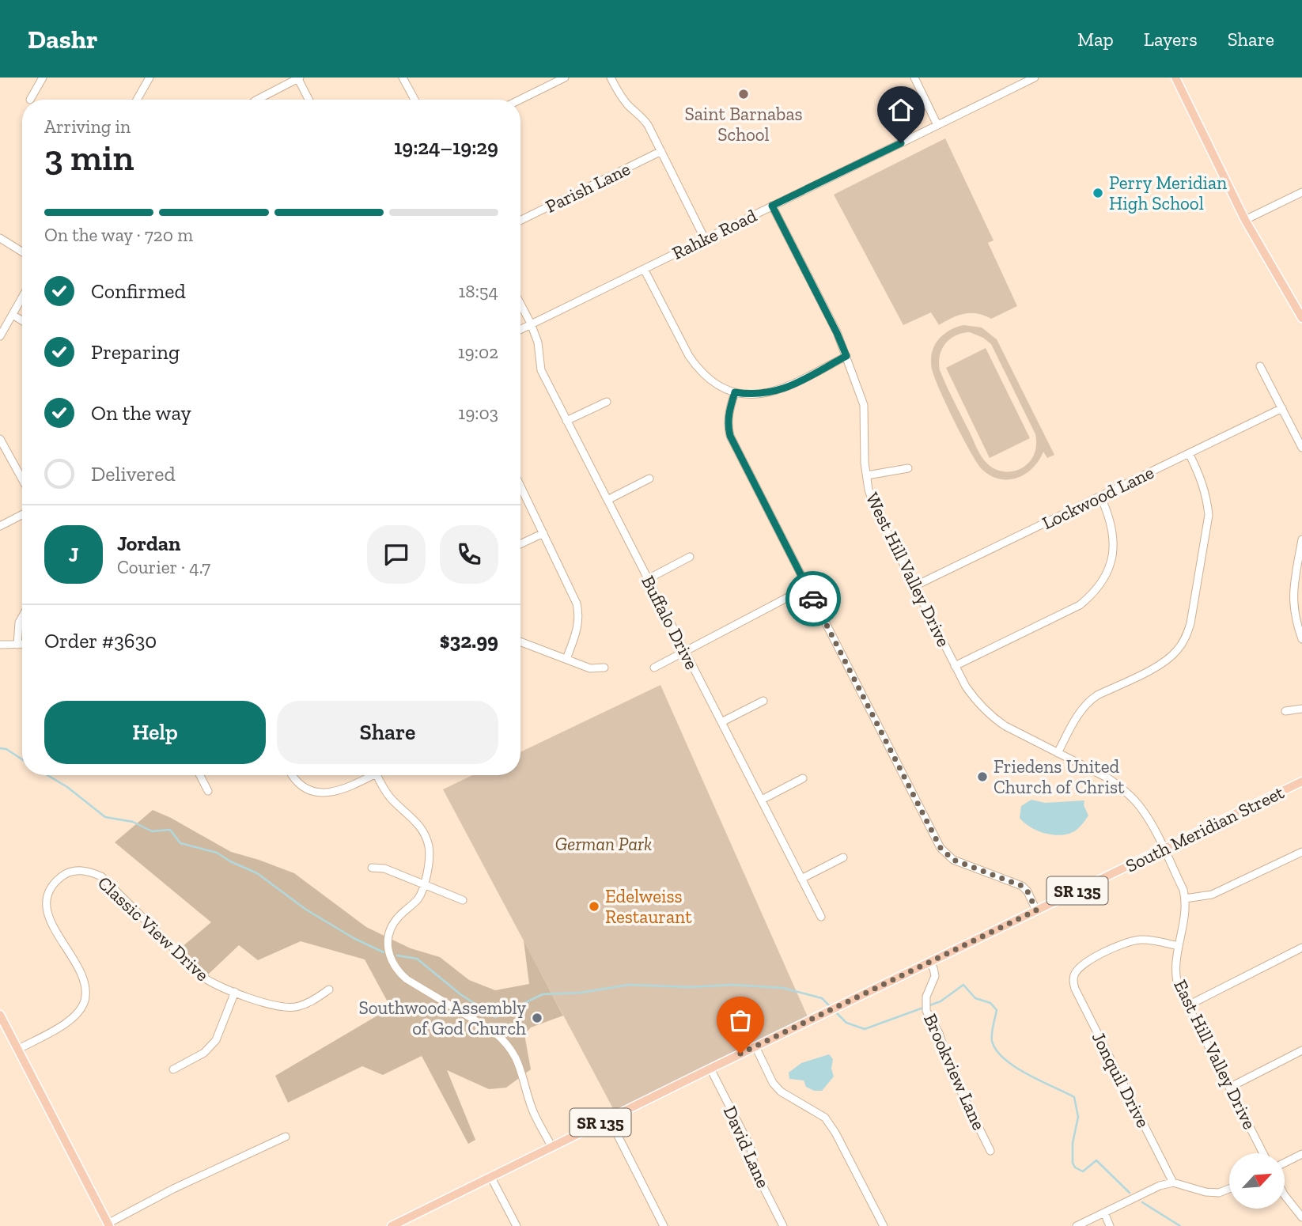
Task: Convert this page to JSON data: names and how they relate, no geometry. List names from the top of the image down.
{
  "streets": {
    "main road": ["South Meridian Street", "SR 135"],
    "street": [
      "Parish Lane",
      "Rahke Road",
      "Lockwood Lane",
      "West Hill Valley Drive",
      "Buffalo Drive",
      "Classic View Drive",
      "East Hill Valley Drive",
      "Brookview Lane",
      "Jonquil Drive",
      "David Lane"
    ]
  },
  "crossings": [
    ["Rahke Road", "West Hill Valley Drive"],
    ["Rahke Road", "Buffalo Drive"],
    ["Lockwood Lane", "West Hill Valley Drive"],
    ["West Hill Valley Drive", "South Meridian Street"],
    ["West Hill Valley Drive", "East Hill Valley Drive"],
    ["South Meridian Street", "East Hill Valley Drive"],
    ["South Meridian Street", "Brookview Lane"],
    ["South Meridian Street", "David Lane"],
    ["East Hill Valley Drive", "Jonquil Drive"]
  ],
  "parks": ["German Park"],
  "places": [
    "Saint Barnabas School",
    "Perry Meridian High School",
    "Friedens United Church of Christ",
    "Edelweiss Restaurant",
    "Southwood Assembly of God Church"
  ],
  "north": "top right",
  "page": {
    "header": "Dashr",
    "nav": ["Map", "Layers", "Share"],
    "heading": ["3 min", "Arriving in", "19:24–19:29"],
    "panel": [
      "Jordan",
      "Courier · 4.7",
      "Order #3630",
      "$32.99"
    ],
    "bar": "On the way · 720 m",
    "list": [
      ["Confirmed", "18:54"],
      ["Preparing", "19:02"],
      ["On the way", "19:03"],
      "Delivered"
    ],
    "round": "J",
    "buttons": ["Help", "Share"]
  }
}
